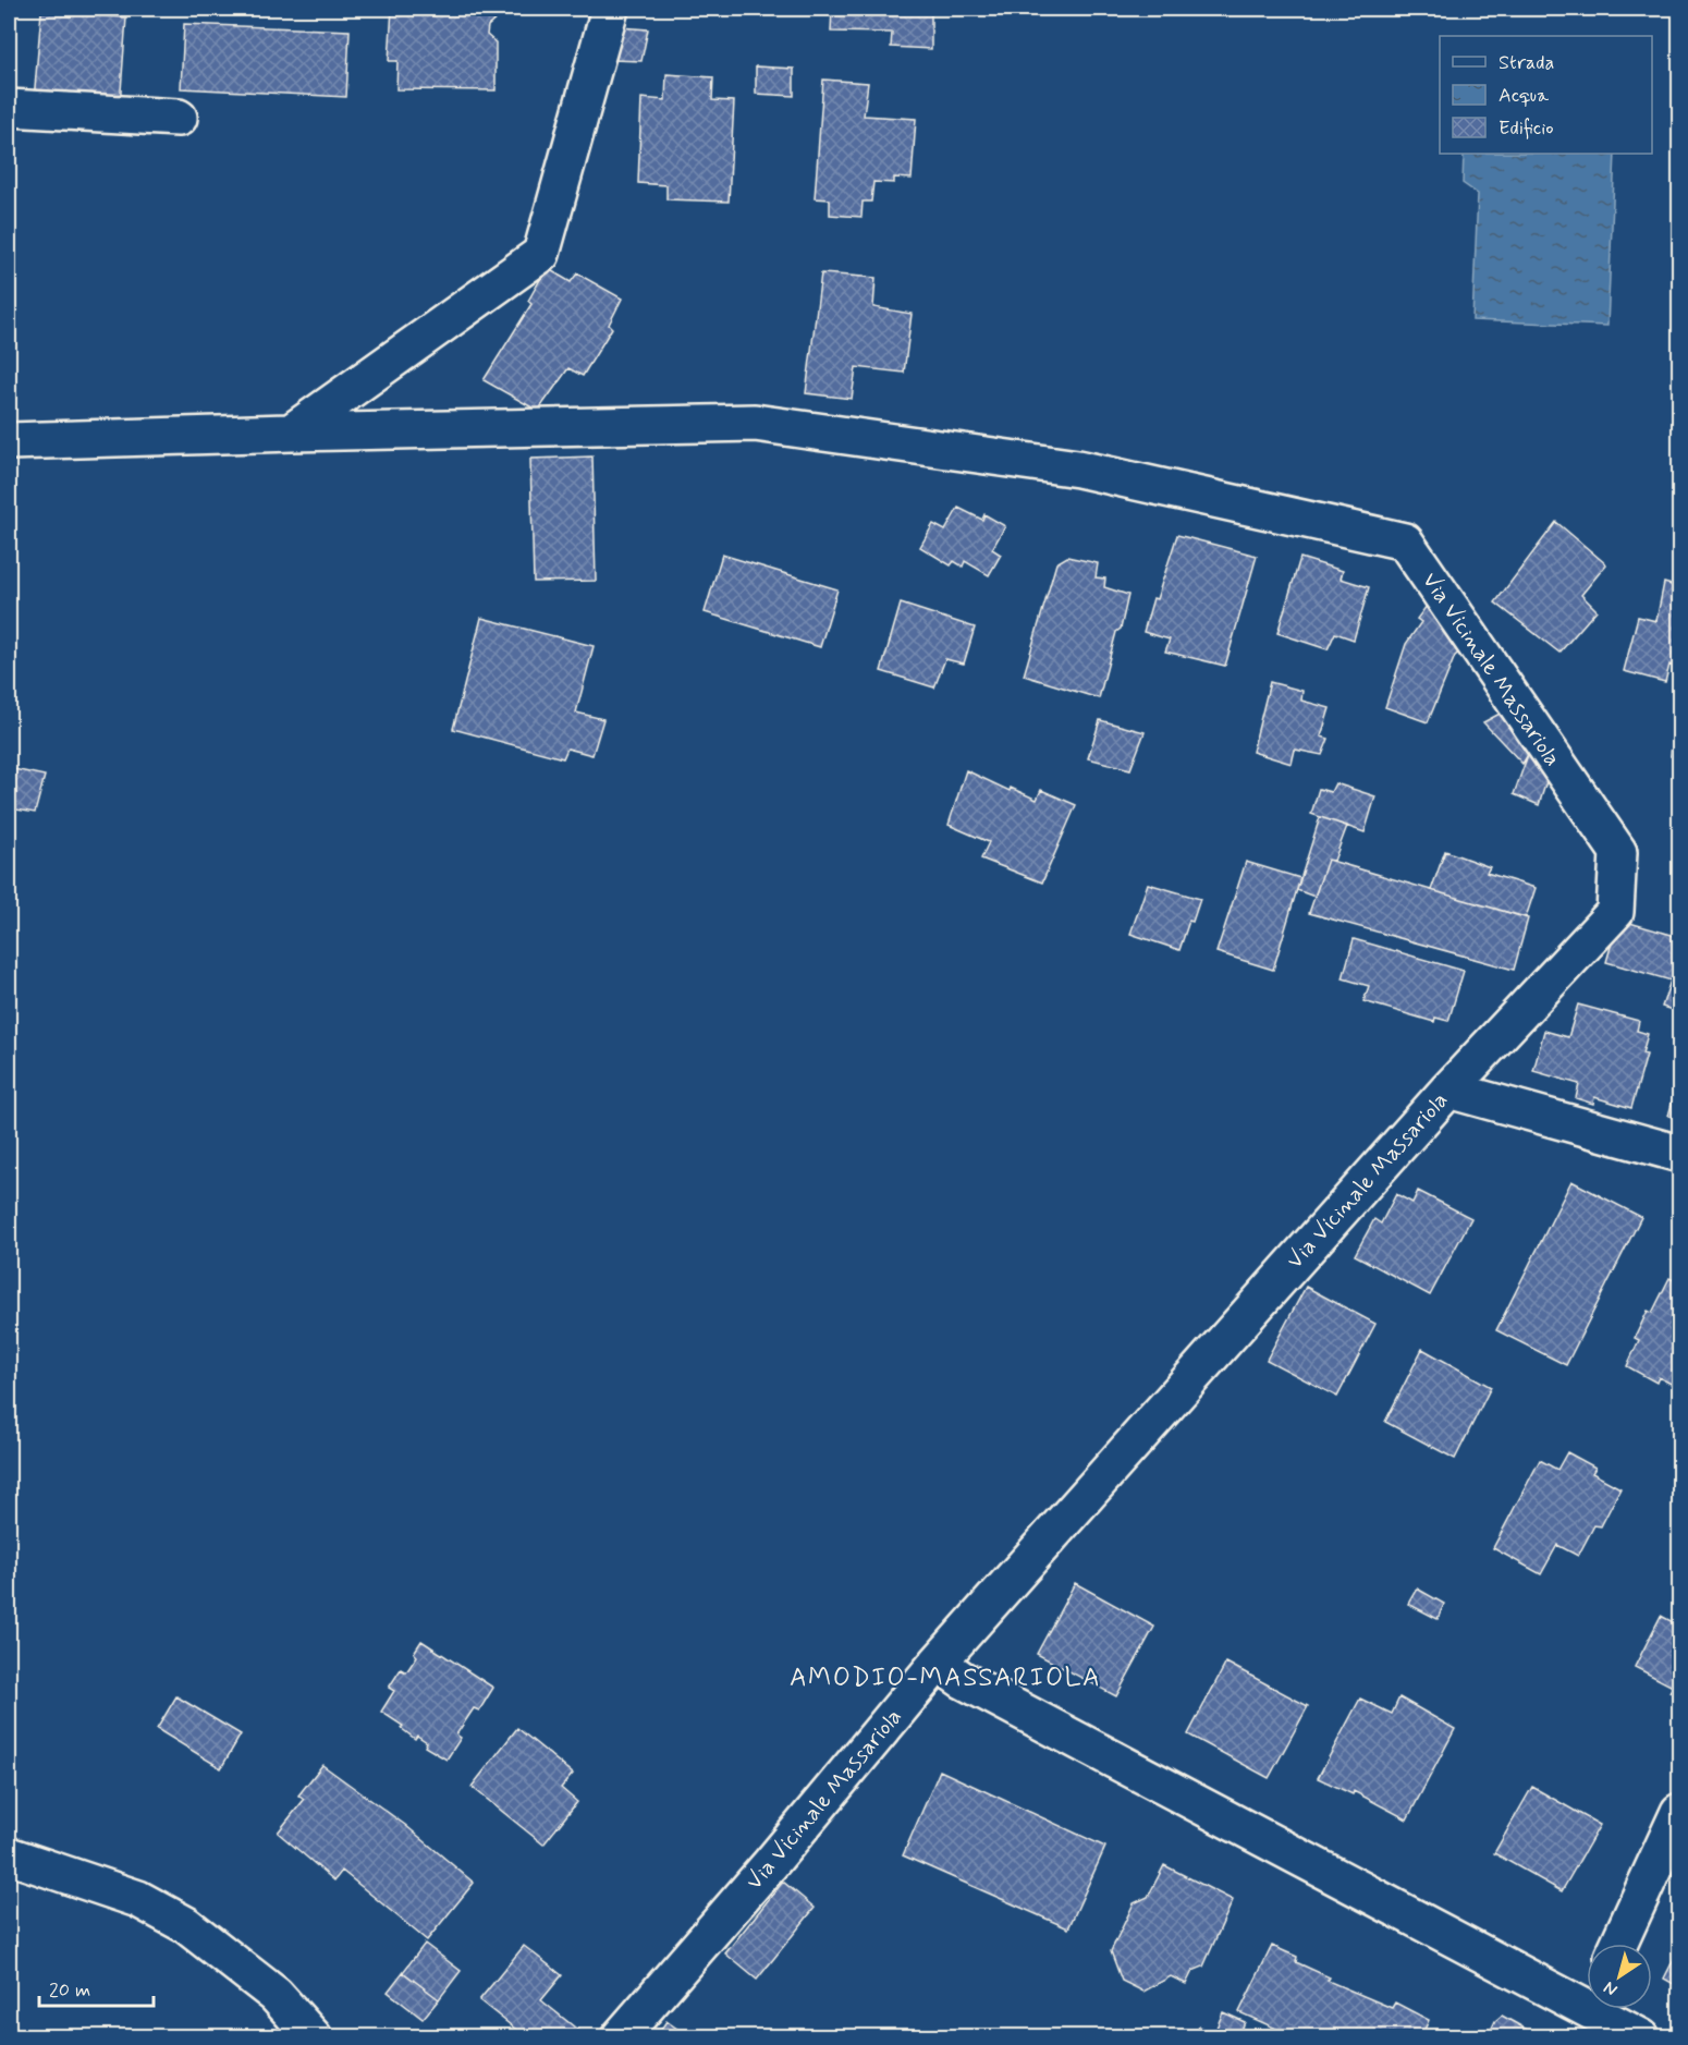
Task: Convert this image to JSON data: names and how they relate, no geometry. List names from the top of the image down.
{
  "streets": {
    "street": ["Via Vicinale Massariola"]
  },
  "districts": ["AMODIO-MASSARIOLA"],
  "legend": ["Strada", "Acqua", "Edificio"],
  "scale_bar": "20 m",
  "north": "bottom left"
}
